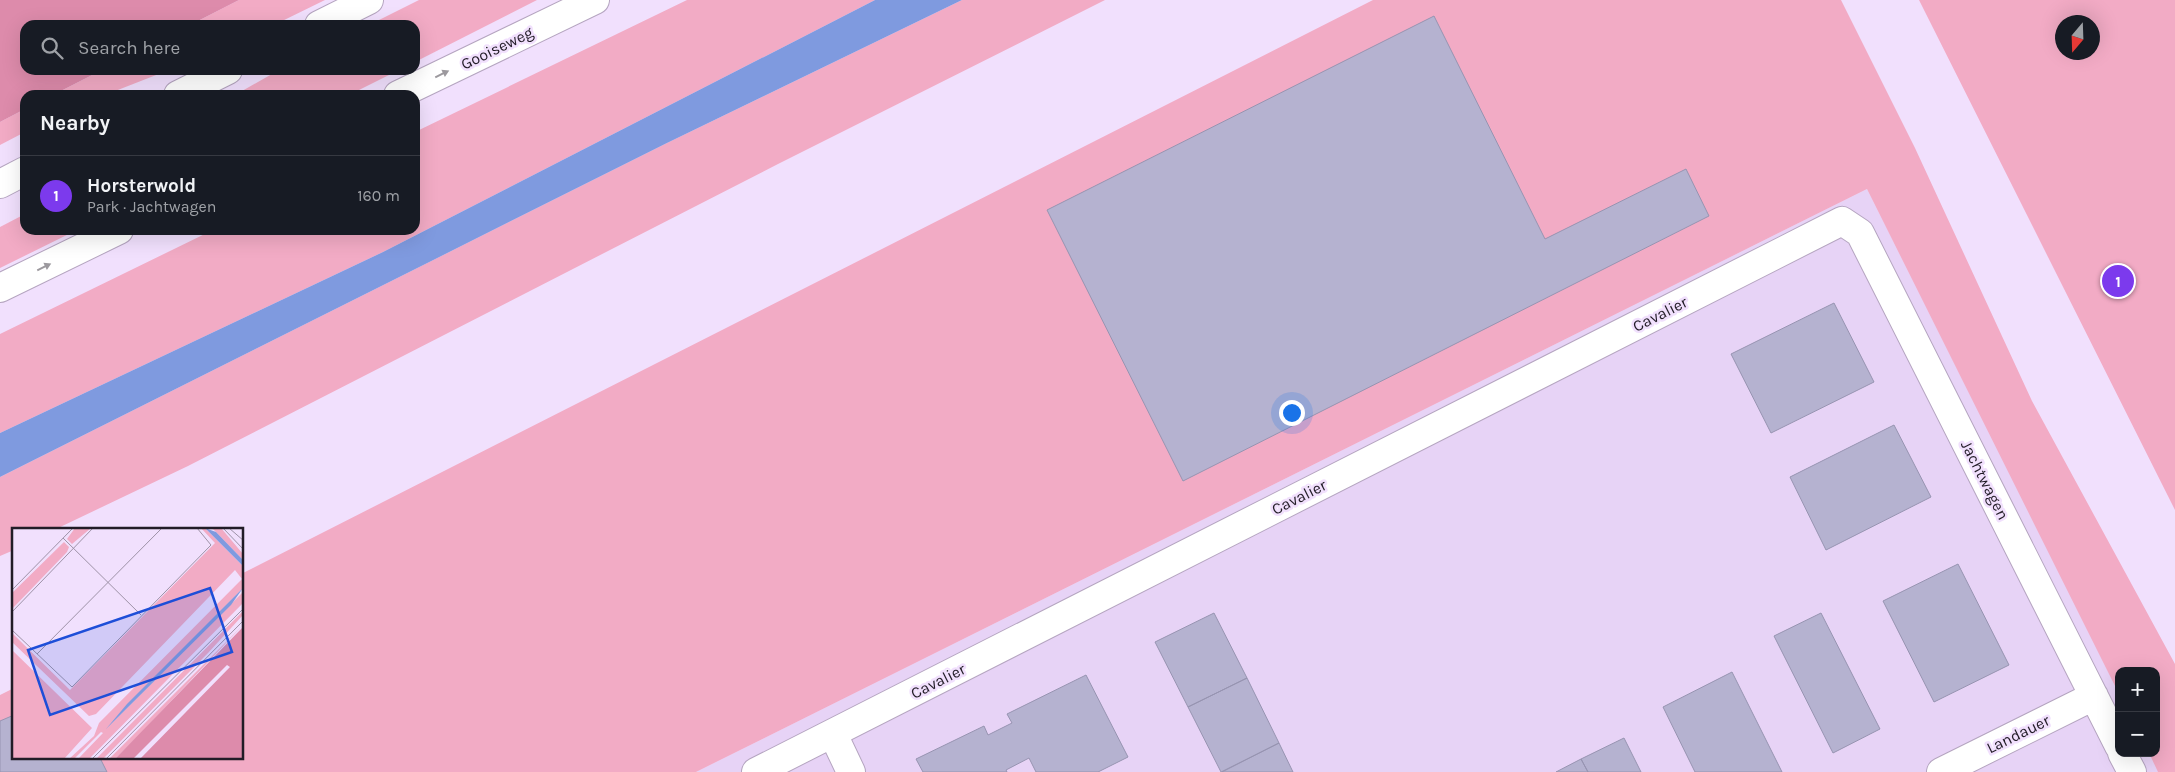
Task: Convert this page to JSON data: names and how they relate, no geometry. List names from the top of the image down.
{
  "streets": {
    "main road": [
      "Gooiseweg",
      "Cavalier",
      "Jachtwagen",
      "Landauer"
    ]
  },
  "crossings": [
    ["Cavalier", "Jachtwagen"],
    ["Jachtwagen", "Landauer"]
  ],
  "one_way": ["Gooiseweg"],
  "north": "bottom",
  "page": {
    "search": "Search here",
    "heading": "Nearby",
    "list": [
      {
        "mark": "1",
        "name": "Horsterwold",
        "note": "Park · Jachtwagen",
        "value": "160 m"
      }
    ],
    "pins": "1",
    "map_buttons": ["+", "−"]
  }
}
